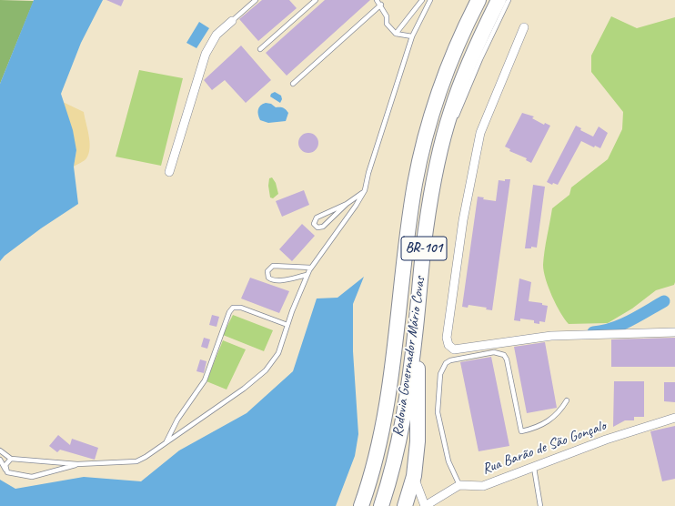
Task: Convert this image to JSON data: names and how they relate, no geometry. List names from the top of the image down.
{
  "streets": {
    "highway": ["BR-101", "Rodovia Governador Mário Covas"],
    "street": ["Rua Barão de São Gonçalo"]
  }
}
